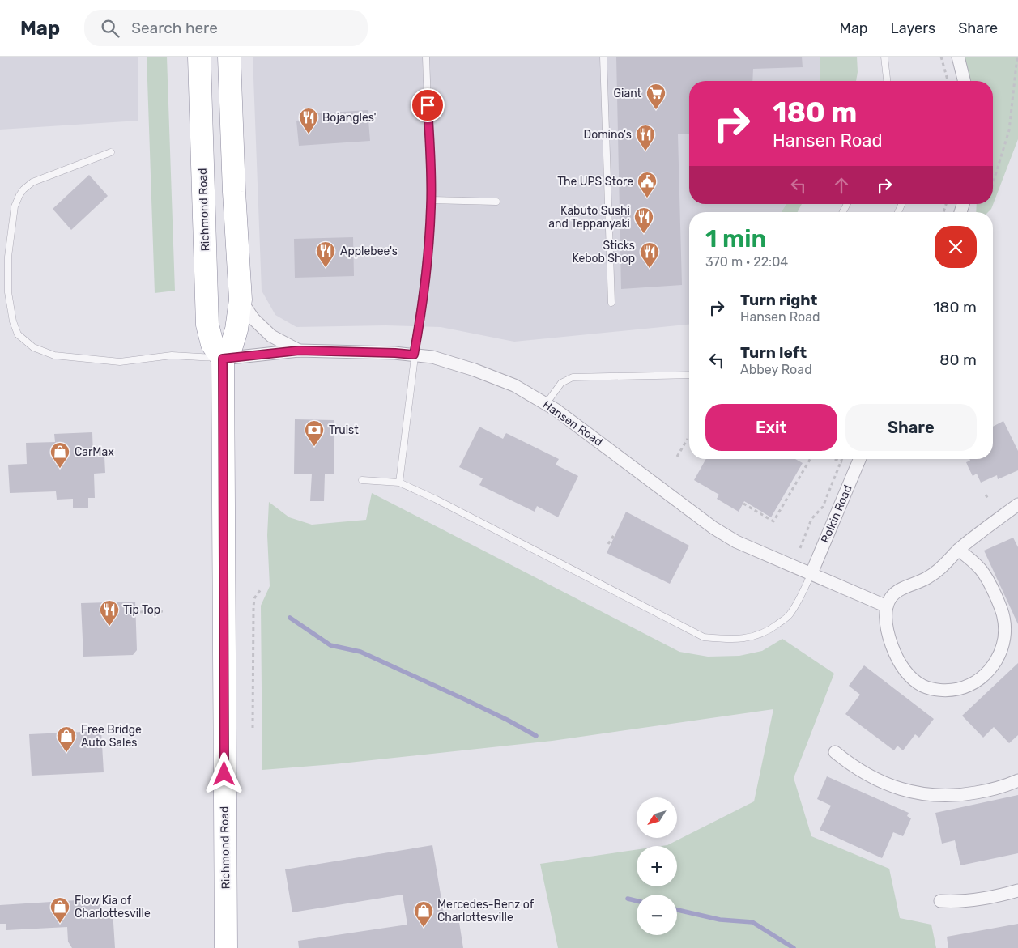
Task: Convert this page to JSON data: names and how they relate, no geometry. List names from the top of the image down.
{
  "streets": {
    "highway": ["Richmond Road"],
    "street": ["Hansen Road", "Rolkin Road"]
  },
  "crossings": [
    ["Richmond Road", "Hansen Road"],
    ["Hansen Road", "Rolkin Road"]
  ],
  "places": {
    "supermarket": ["Giant"],
    "restaurant": [
      "Bojangles'",
      "Domino's",
      "Kabuto Sushi and Teppanyaki",
      "Applebee's",
      "Sticks Kebob Shop",
      "Tip Top"
    ],
    "public building": ["The UPS Store"],
    "bank": ["Truist"],
    "shop": [
      "CarMax",
      "Free Bridge Auto Sales",
      "Flow Kia of Charlottesville",
      "Mercedes-Benz of Charlottesville"
    ]
  },
  "north": "bottom left",
  "page": {
    "header": "Map",
    "search": "Search here",
    "nav": ["Map", "Layers", "Share"],
    "turn": ["180 m", "Hansen Road"],
    "heading": ["1 min", "370 m · 22:04"],
    "list": [
      {
        "name": "Turn right",
        "note": "Hansen Road",
        "value": "180 m"
      },
      {
        "name": "Turn left",
        "note": "Abbey Road",
        "value": "80 m"
      }
    ],
    "buttons": ["Exit", "Share"],
    "map_buttons": ["+", "−"]
  }
}
